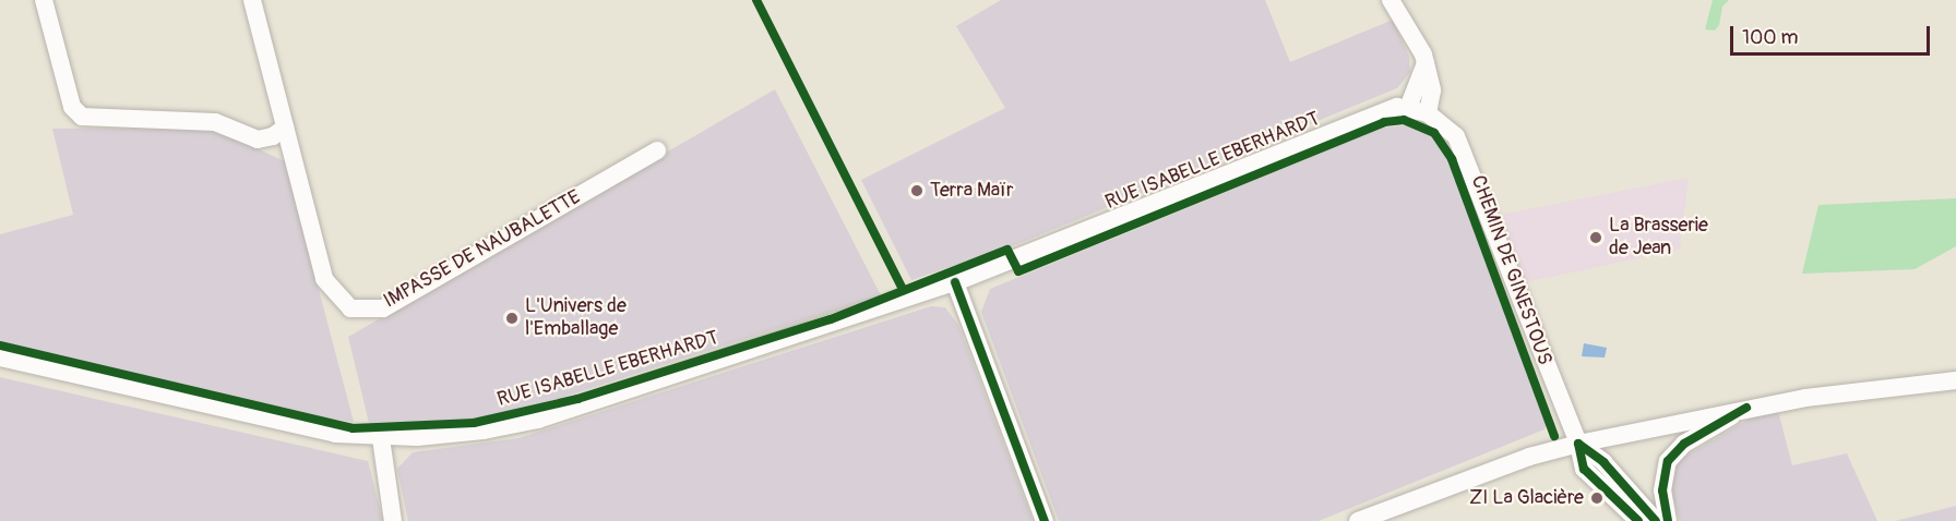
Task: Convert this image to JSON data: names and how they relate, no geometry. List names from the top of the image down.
{
  "streets": {
    "street": ["RUE ISABELLE EBERHARDT", "IMPASSE DE NAUBALETTE", "CHEMIN DE GINESTOUS"]
  },
  "crossings": [
    ["RUE ISABELLE EBERHARDT", "CHEMIN DE GINESTOUS"]
  ],
  "places": [
    "Terra Maïr",
    "La Brasserie de Jean",
    "L'Univers de l'Emballage",
    "ZI La Glacière"
  ],
  "scale_bar": "100 m"
}
